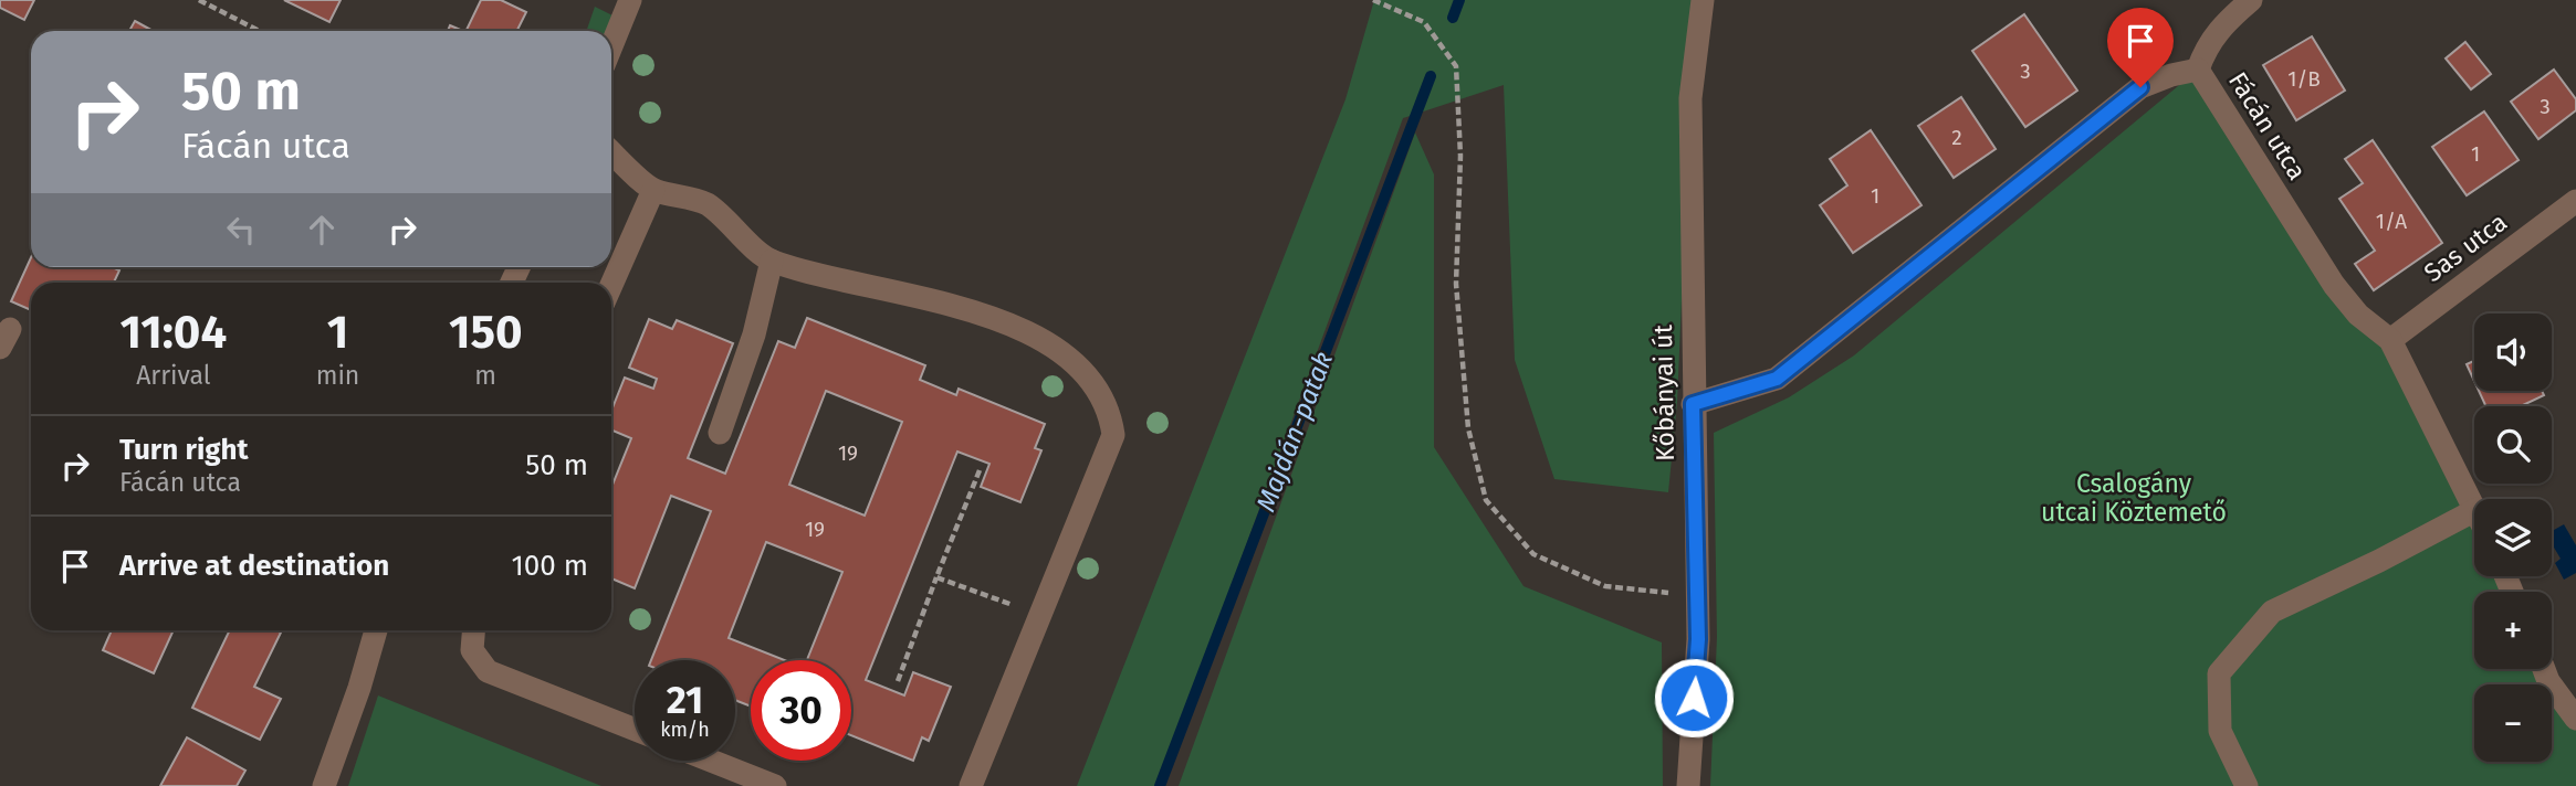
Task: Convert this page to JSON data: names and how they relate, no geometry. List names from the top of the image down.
{
  "streets": {
    "street": ["Fácán utca", "Sas utca", "Kőbányai út"]
  },
  "crossings": [
    ["Fácán utca", "Sas utca"],
    ["Fácán utca", "Kőbányai út"]
  ],
  "water": ["Majdán-patak"],
  "parks": ["Csalogány utcai Köztemető"],
  "house_numbers": [
    "3",
    "1/B",
    "3",
    "2",
    "1",
    "1",
    "1/A",
    "19",
    "19"
  ],
  "page": {
    "turn": ["50 m", "Fácán utca"],
    "eta": [
      "11:04",
      "Arrival",
      "1",
      "min",
      "150",
      "m"
    ],
    "map_buttons": ["+", "−"],
    "list": [
      {
        "name": "Turn right",
        "note": "Fácán utca",
        "value": "50 m"
      },
      {
        "name": "Arrive at destination",
        "value": "100 m"
      }
    ],
    "speed": "21 km/h",
    "limit": "30"
  }
}
